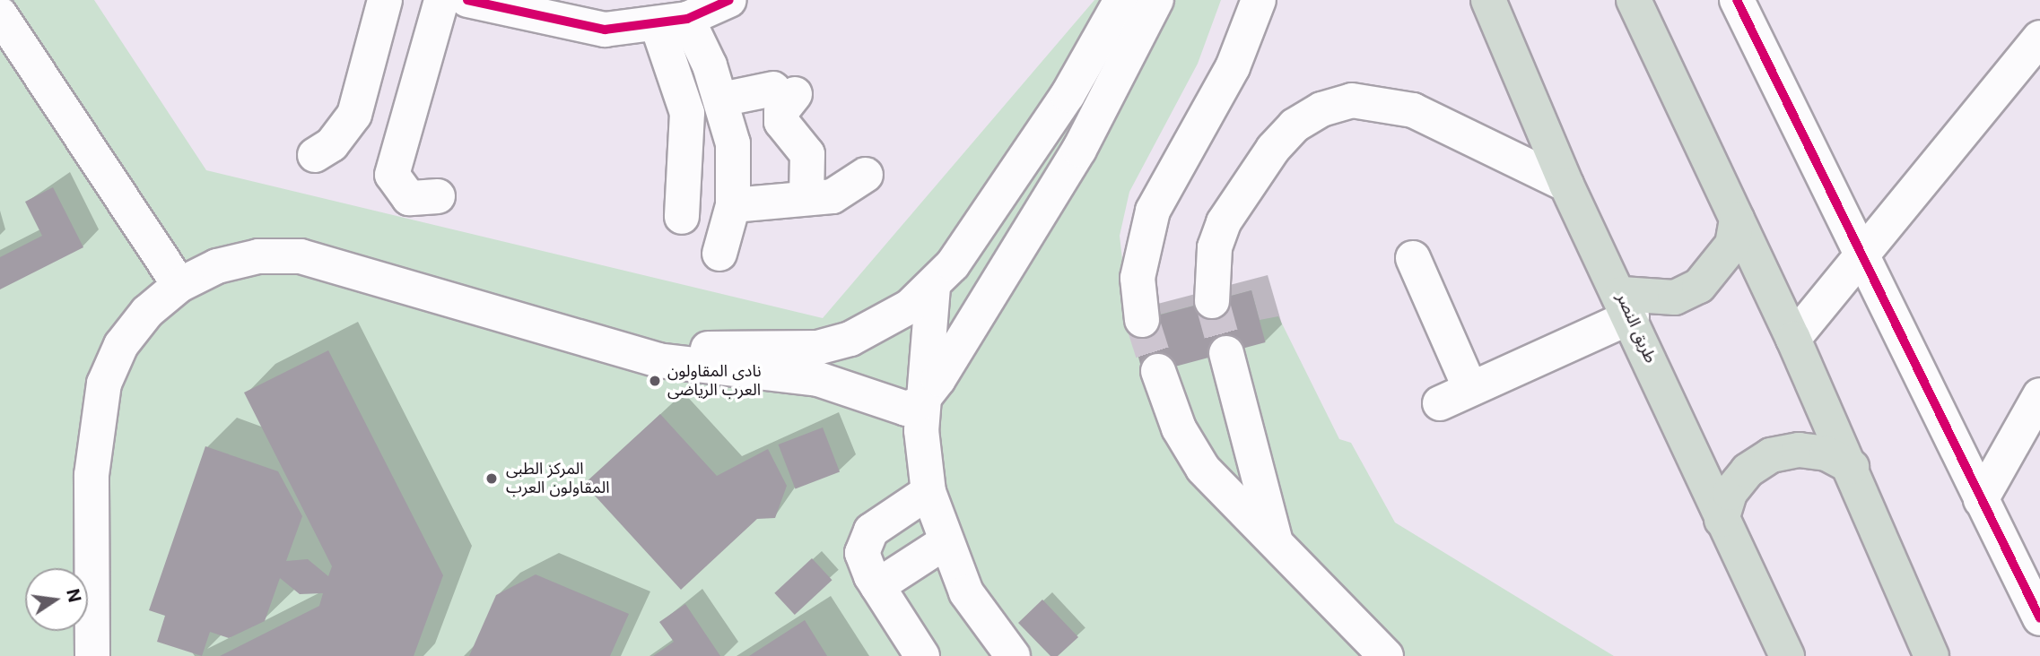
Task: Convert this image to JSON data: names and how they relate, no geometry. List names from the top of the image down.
{
  "streets": {
    "highway": ["طريق النصر"]
  },
  "places": ["نادى المقاولون العرب الرياضى", "المركز الطبى المقاولون العرب"],
  "north": "right"
}
